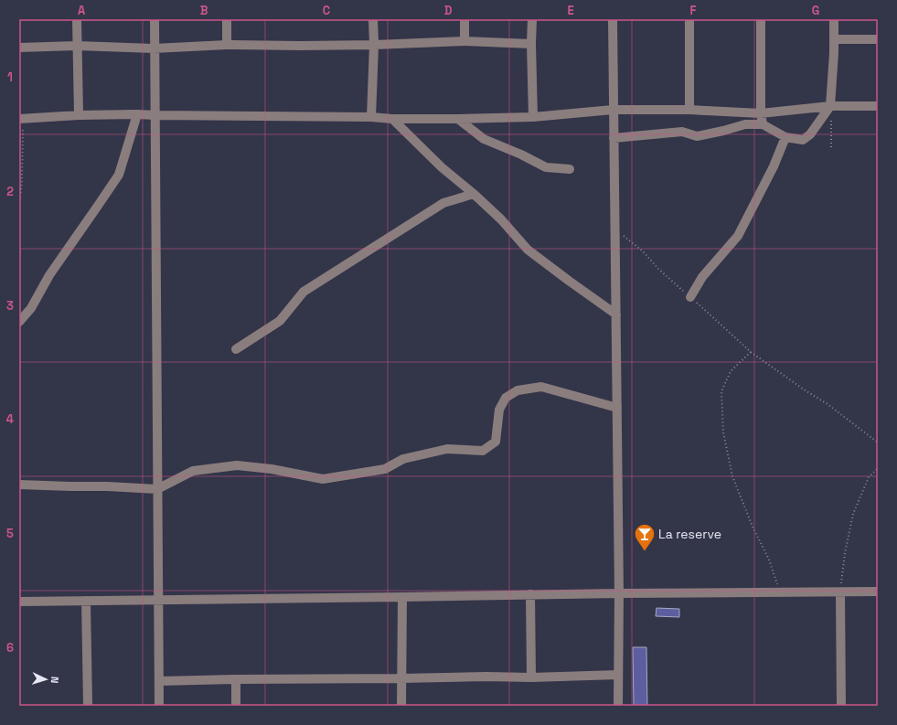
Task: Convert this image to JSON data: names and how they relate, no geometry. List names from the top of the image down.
{
  "places": {
    "bar": ["La reserve"]
  },
  "north": "right",
  "grid": {
    "columns": [
      "A",
      "B",
      "C",
      "D",
      "E",
      "F",
      "G"
    ],
    "rows": [
      "1",
      "2",
      "3",
      "4",
      "5",
      "6"
    ]
  }
}
